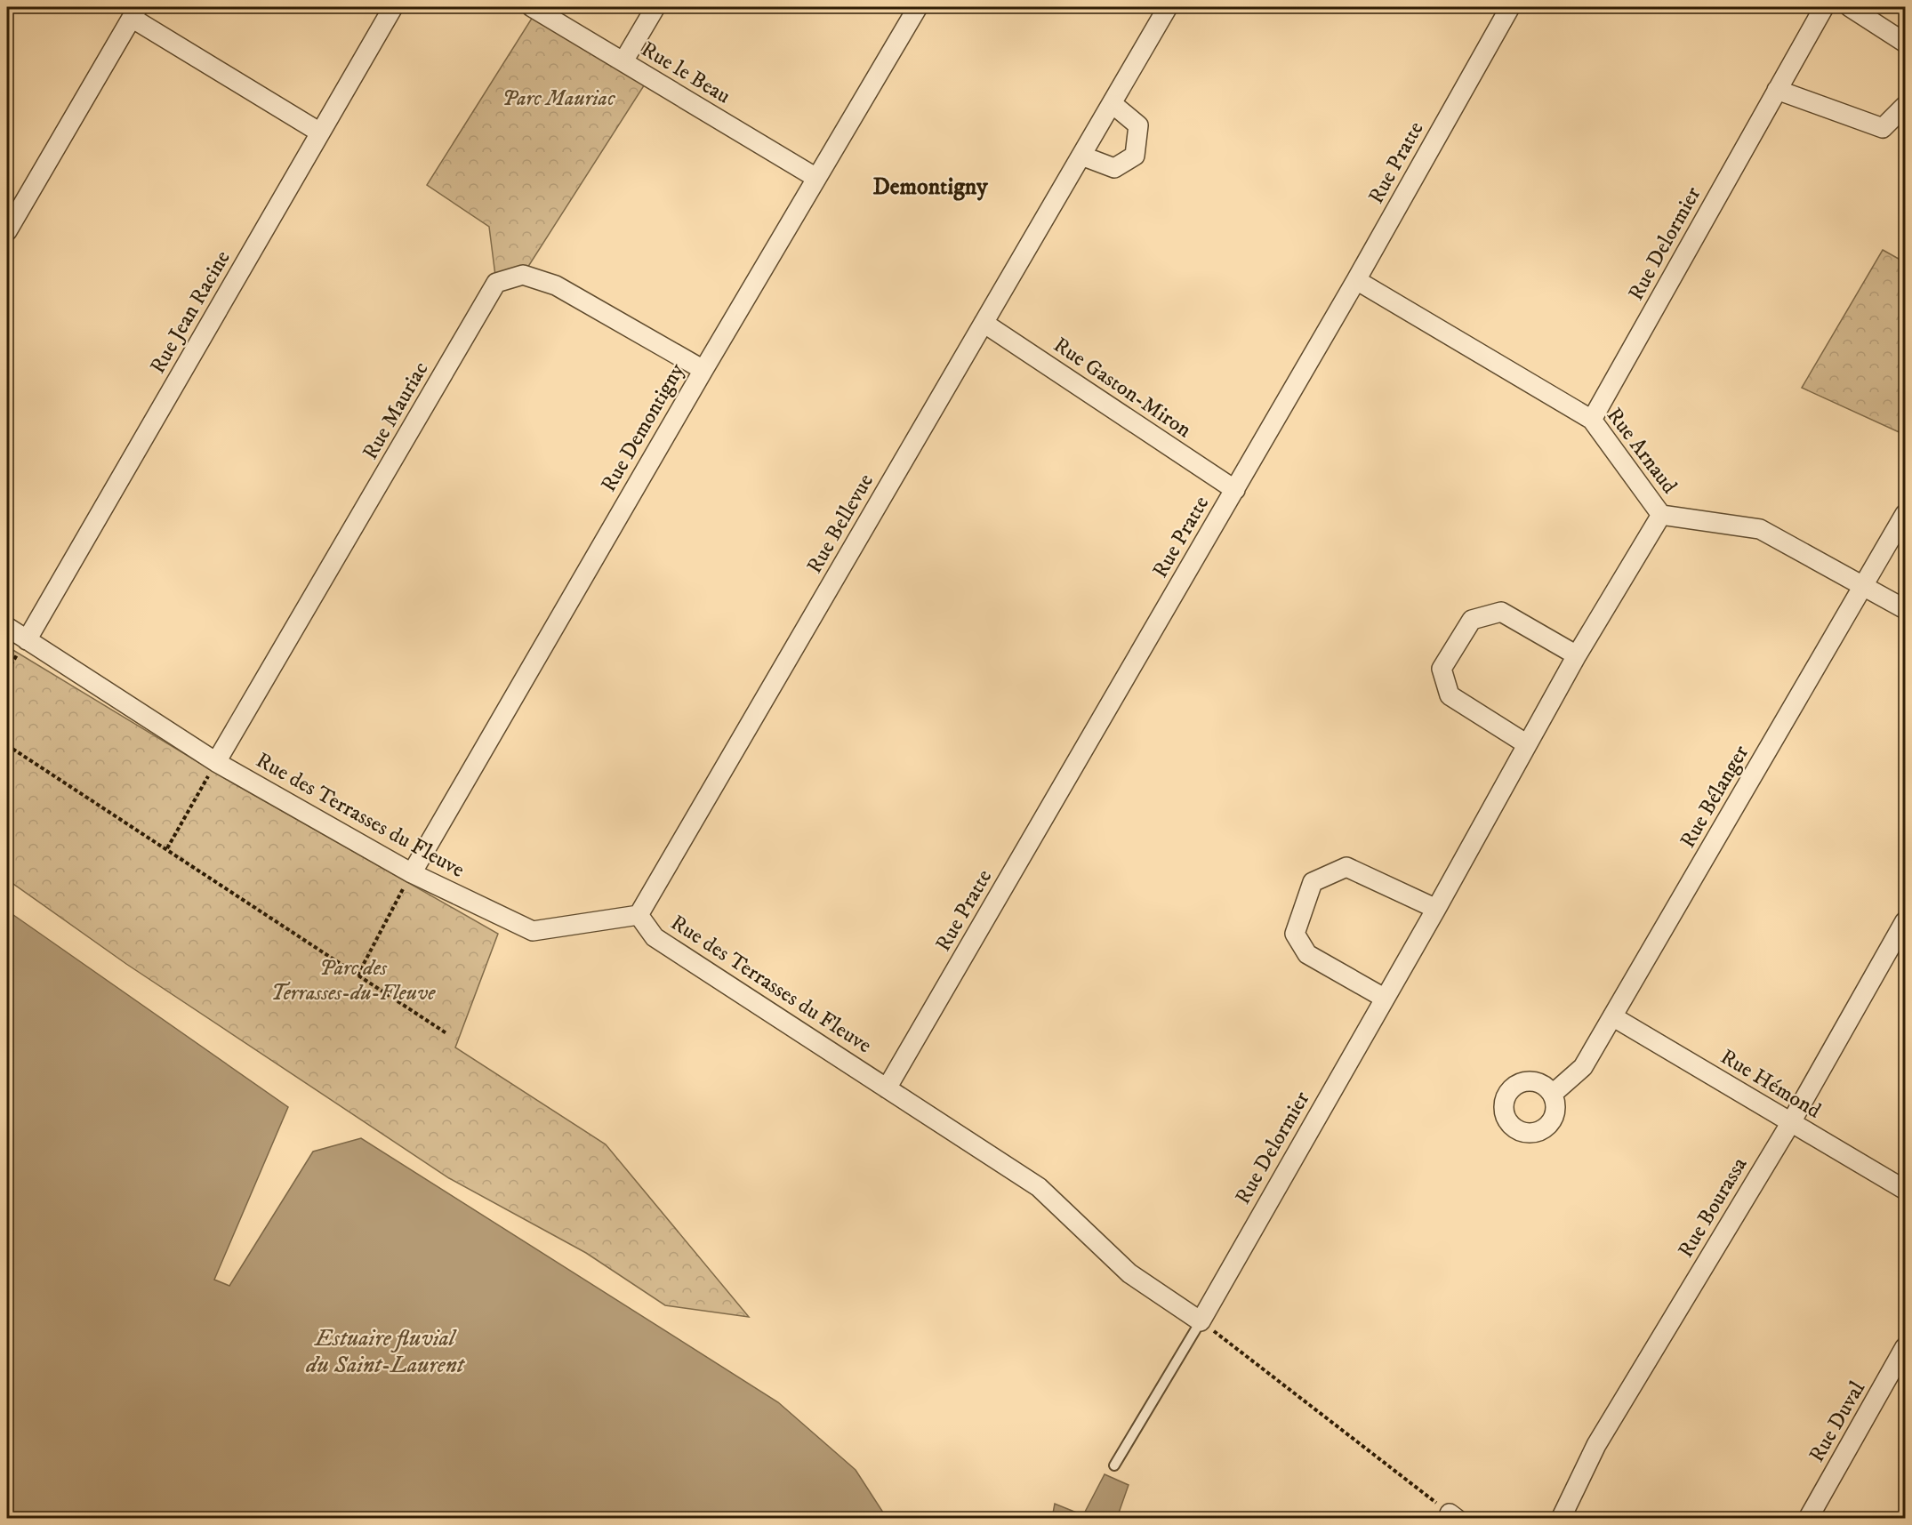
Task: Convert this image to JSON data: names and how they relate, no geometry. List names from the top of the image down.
{
  "streets": {
    "street": [
      "Rue le Beau",
      "Rue Pratte",
      "Rue Delormier",
      "Rue Jean Racine",
      "Rue Gaston-Miron",
      "Rue Mauriac",
      "Rue Demontigny",
      "Rue Arnaud",
      "Rue Bellevue",
      "Rue Bélanger",
      "Rue des Terrasses du Fleuve",
      "Rue Hémond",
      "Rue Bourassa",
      "Rue Duval"
    ]
  },
  "crossings": [
    ["Rue le Beau", "Rue Demontigny"],
    ["Rue Pratte", "Rue Gaston-Miron"],
    ["Rue Pratte", "Rue Arnaud"],
    ["Rue Pratte", "Rue des Terrasses du Fleuve"],
    ["Rue Delormier", "Rue Arnaud"],
    ["Rue Delormier", "Rue des Terrasses du Fleuve"],
    ["Rue Jean Racine", "Rue des Terrasses du Fleuve"],
    ["Rue Gaston-Miron", "Rue Bellevue"],
    ["Rue Mauriac", "Rue Demontigny"],
    ["Rue Mauriac", "Rue des Terrasses du Fleuve"],
    ["Rue Demontigny", "Rue des Terrasses du Fleuve"],
    ["Rue Arnaud", "Rue Bélanger"],
    ["Rue Bellevue", "Rue des Terrasses du Fleuve"],
    ["Rue Bélanger", "Rue Hémond"],
    ["Rue Hémond", "Rue Bourassa"]
  ],
  "districts": ["Demontigny"],
  "water": ["Estuaire fluvial du Saint-Laurent"],
  "parks": ["Parc Mauriac", "Parc des Terrasses-du-Fleuve"]
}
